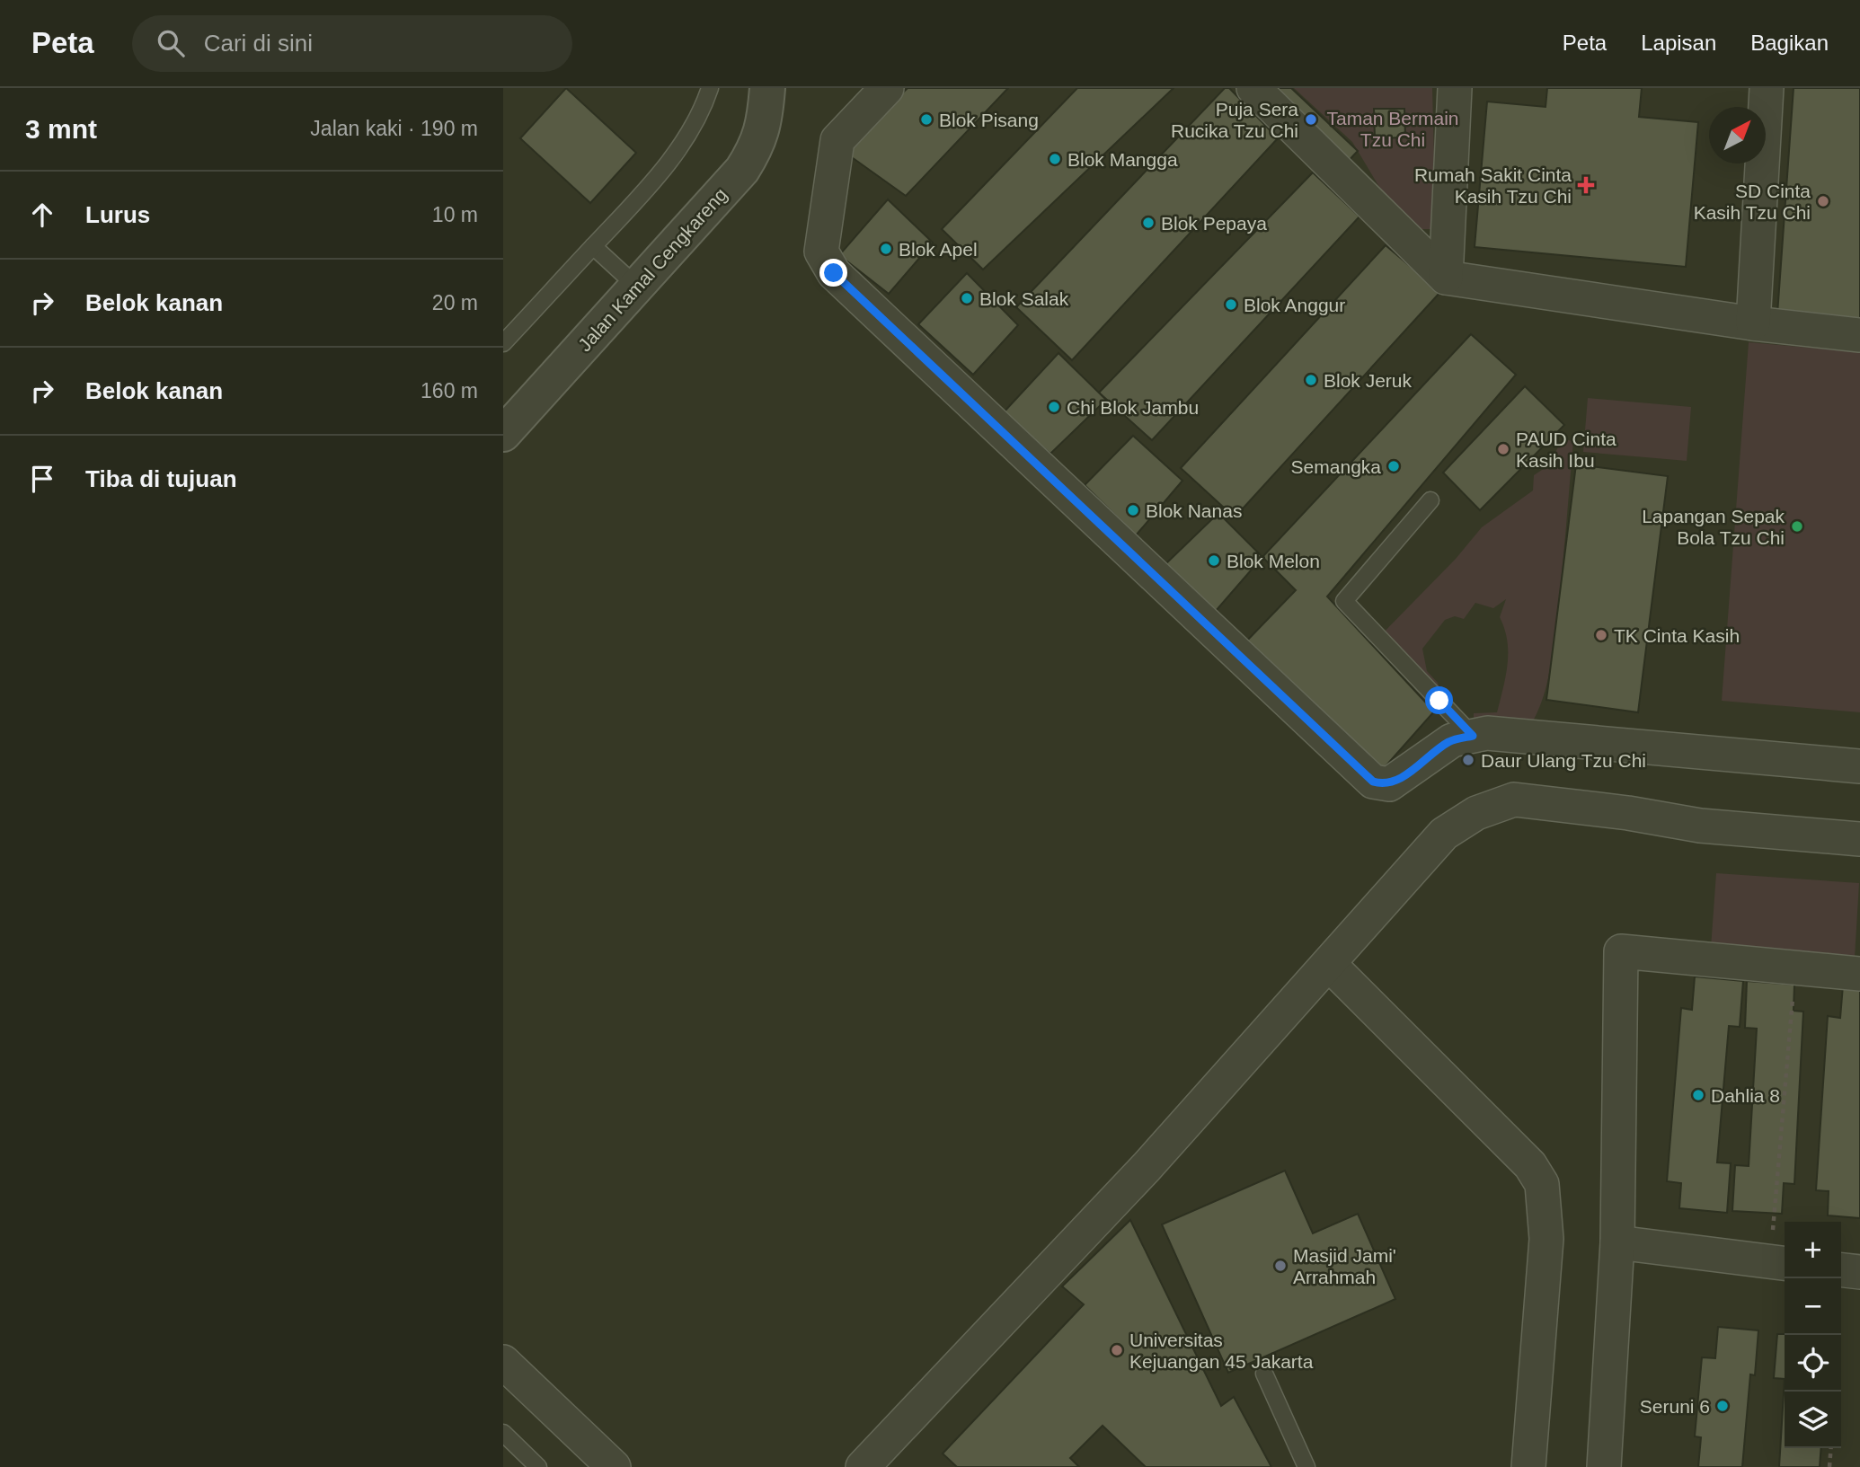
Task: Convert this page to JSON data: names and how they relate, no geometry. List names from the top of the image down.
{
  "streets": {
    "street": ["Jalan Kamal Cengkareng"]
  },
  "parks": ["Taman Bermain Tzu Chi"],
  "places": {
    "other": [
      "Blok Pisang",
      "Puja Sera Rucika Tzu Chi",
      "Blok Mangga",
      "SD Cinta Kasih Tzu Chi",
      "Blok Pepaya",
      "Blok Apel",
      "Blok Salak",
      "Blok Anggur",
      "Blok Jeruk",
      "Chi Blok Jambu",
      "PAUD Cinta Kasih Ibu",
      "Semangka",
      "Blok Nanas",
      "Lapangan Sepak Bola Tzu Chi",
      "Blok Melon",
      "TK Cinta Kasih",
      "Daur Ulang Tzu Chi",
      "Dahlia 8",
      "Masjid Jami' Arrahmah",
      "Universitas Kejuangan 45 Jakarta",
      "Seruni 6"
    ],
    "health": ["Rumah Sakit Cinta Kasih Tzu Chi"]
  },
  "north": "top right",
  "page": {
    "header": "Peta",
    "search": "Cari di sini",
    "nav": ["Peta", "Lapisan", "Bagikan"],
    "heading": ["3 mnt", "Jalan kaki · 190 m"],
    "list": [
      ["Lurus", "10 m"],
      ["Belok kanan", "20 m"],
      ["Belok kanan", "160 m"],
      "Tiba di tujuan"
    ],
    "map_buttons": ["+", "−"]
  }
}
